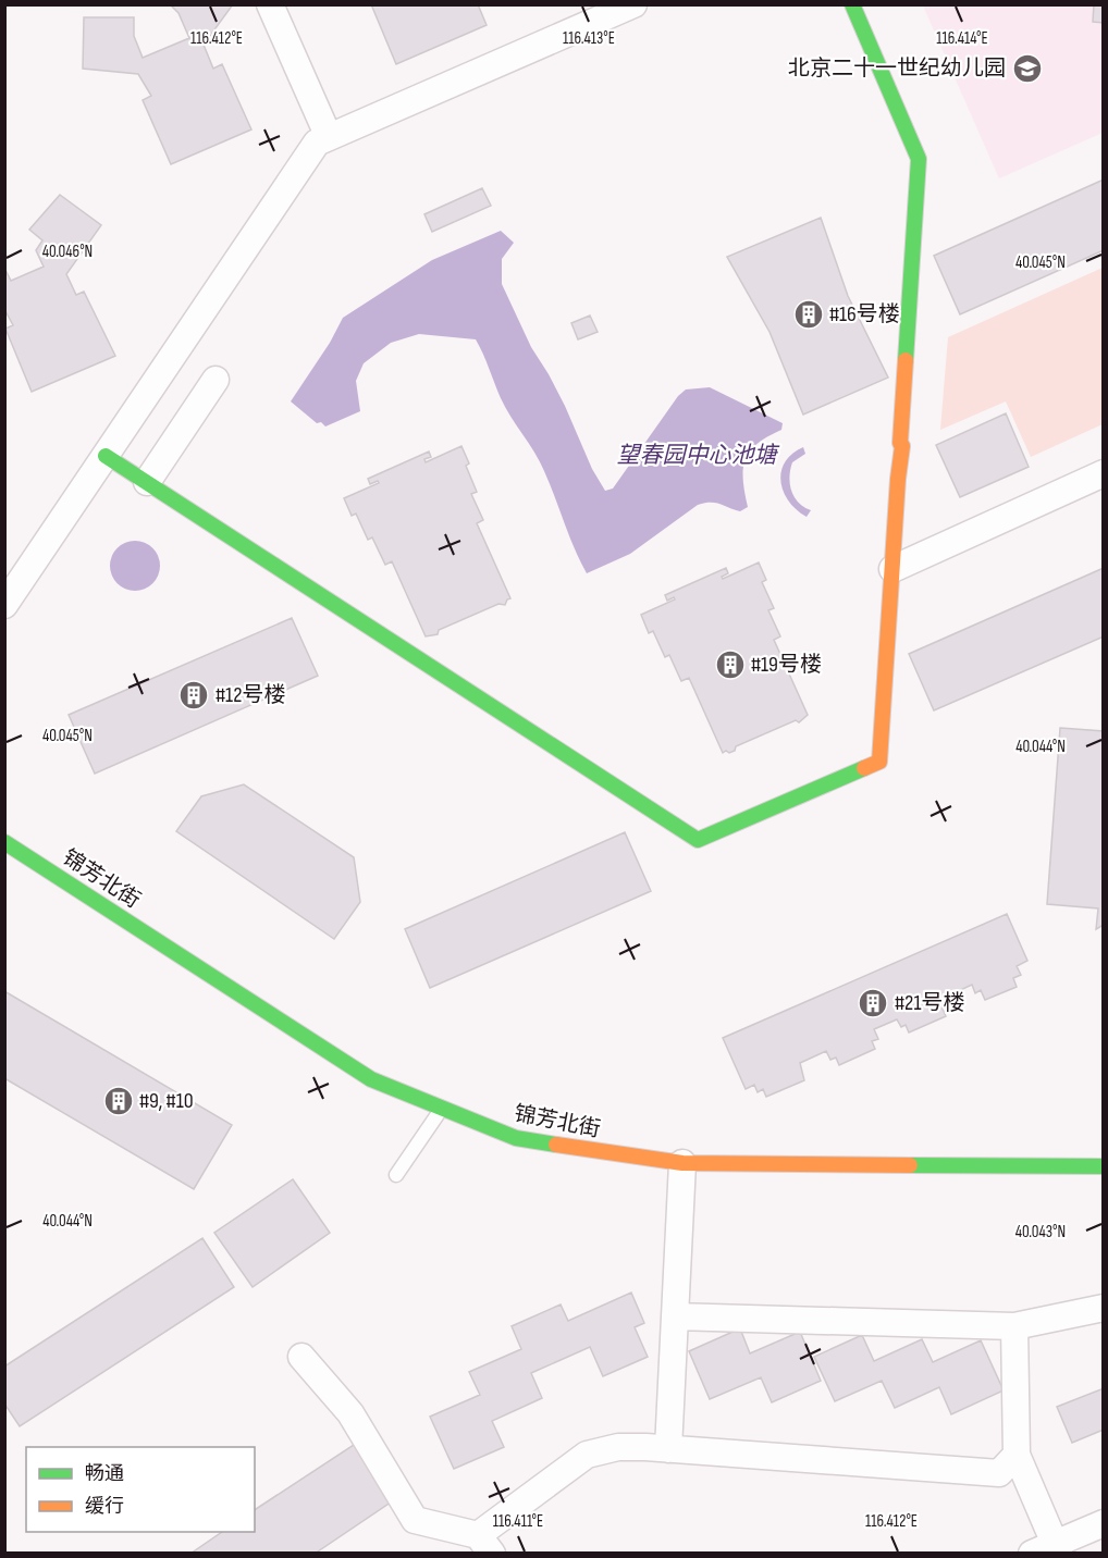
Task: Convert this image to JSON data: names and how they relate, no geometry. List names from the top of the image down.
{
  "streets": {
    "street": ["锦芳北街"]
  },
  "water": ["望春园中心池塘"],
  "places": {
    "school or university": ["北京二十一世纪幼儿园"],
    "building": [
      "#16号楼",
      "#19号楼",
      "#12号楼",
      "#21号楼",
      "#9, #10"
    ]
  },
  "legend": ["畅通", "缓行"],
  "coordinates": [
    "116.412°E",
    "116.413°E",
    "116.414°E",
    "40.046°N",
    "40.045°N",
    "40.044°N",
    "40.043°N",
    "116.411°E"
  ]
}
